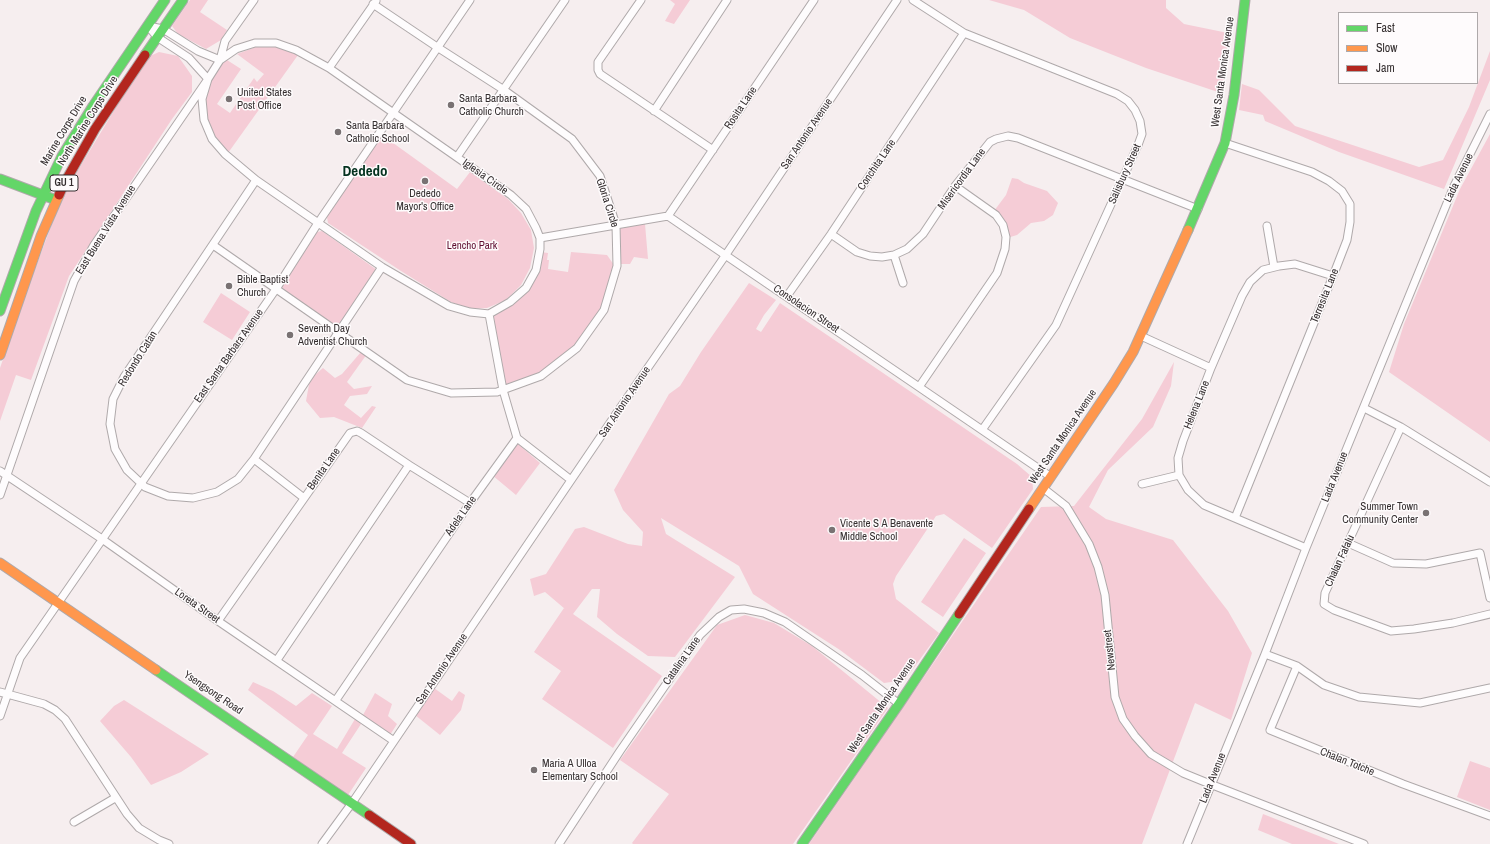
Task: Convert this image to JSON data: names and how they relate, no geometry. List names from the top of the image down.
{
  "streets": {
    "main road": [
      "West Santa Monica Avenue",
      "North Marine Corps Drive",
      "Marine Corps Drive",
      "GU 1",
      "Ysengsong Road"
    ],
    "street": [
      "Rosita Lane",
      "San Antonio Avenue",
      "Conchita Lane",
      "Salisbury Street",
      "Iglesia Circle",
      "Lada Avenue",
      "Misericordia Lane",
      "Gloria Circle",
      "East Buena Vista Avenue",
      "Terresita Lane",
      "Consolacion Street",
      "East Santa Barbara Avenue",
      "Redondo Catan",
      "Helena Lane",
      "Benita Lane",
      "Adela Lane",
      "Chalan Fafalu",
      "Loreta Street",
      "Newstreet",
      "Catalina Lane",
      "Chalan Totche"
    ]
  },
  "crossings": [
    ["West Santa Monica Avenue", "Misericordia Lane"],
    ["West Santa Monica Avenue", "Terresita Lane"],
    ["West Santa Monica Avenue", "Consolacion Street"],
    ["West Santa Monica Avenue", "Newstreet"],
    ["West Santa Monica Avenue", "Catalina Lane"],
    ["Rosita Lane", "Consolacion Street"],
    ["San Antonio Avenue", "Consolacion Street"],
    ["San Antonio Avenue", "Loreta Street"],
    ["San Antonio Avenue", "Ysengsong Road"],
    ["Conchita Lane", "Salisbury Street"],
    ["Conchita Lane", "Misericordia Lane"],
    ["Conchita Lane", "Consolacion Street"],
    ["Salisbury Street", "Misericordia Lane"],
    ["Salisbury Street", "Consolacion Street"],
    ["Iglesia Circle", "East Buena Vista Avenue"],
    ["Iglesia Circle", "East Santa Barbara Avenue"],
    ["Iglesia Circle", "Redondo Catan"],
    ["Lada Avenue", "Newstreet"],
    ["Gloria Circle", "East Santa Barbara Avenue"],
    ["Gloria Circle", "Redondo Catan"],
    ["East Buena Vista Avenue", "Loreta Street"],
    ["Terresita Lane", "Helena Lane"],
    ["East Santa Barbara Avenue", "Redondo Catan"],
    ["East Santa Barbara Avenue", "Loreta Street"],
    ["East Santa Barbara Avenue", "Ysengsong Road"],
    ["Benita Lane", "Adela Lane"],
    ["Benita Lane", "Loreta Street"],
    ["Adela Lane", "Loreta Street"]
  ],
  "districts": ["Dededo"],
  "parks": ["Lencho Park"],
  "places": [
    "United States Post Office",
    "Santa Barbara Catholic Church",
    "Santa Barbara Catholic School",
    "Dededo Mayor's Office",
    "Bible Baptist Church",
    "Seventh Day Adventist Church",
    "Summer Town Community Center",
    "Vicente S A Benavente Middle School",
    "Maria A Ulloa Elementary School"
  ],
  "legend": ["Fast", "Slow", "Jam"]
}
